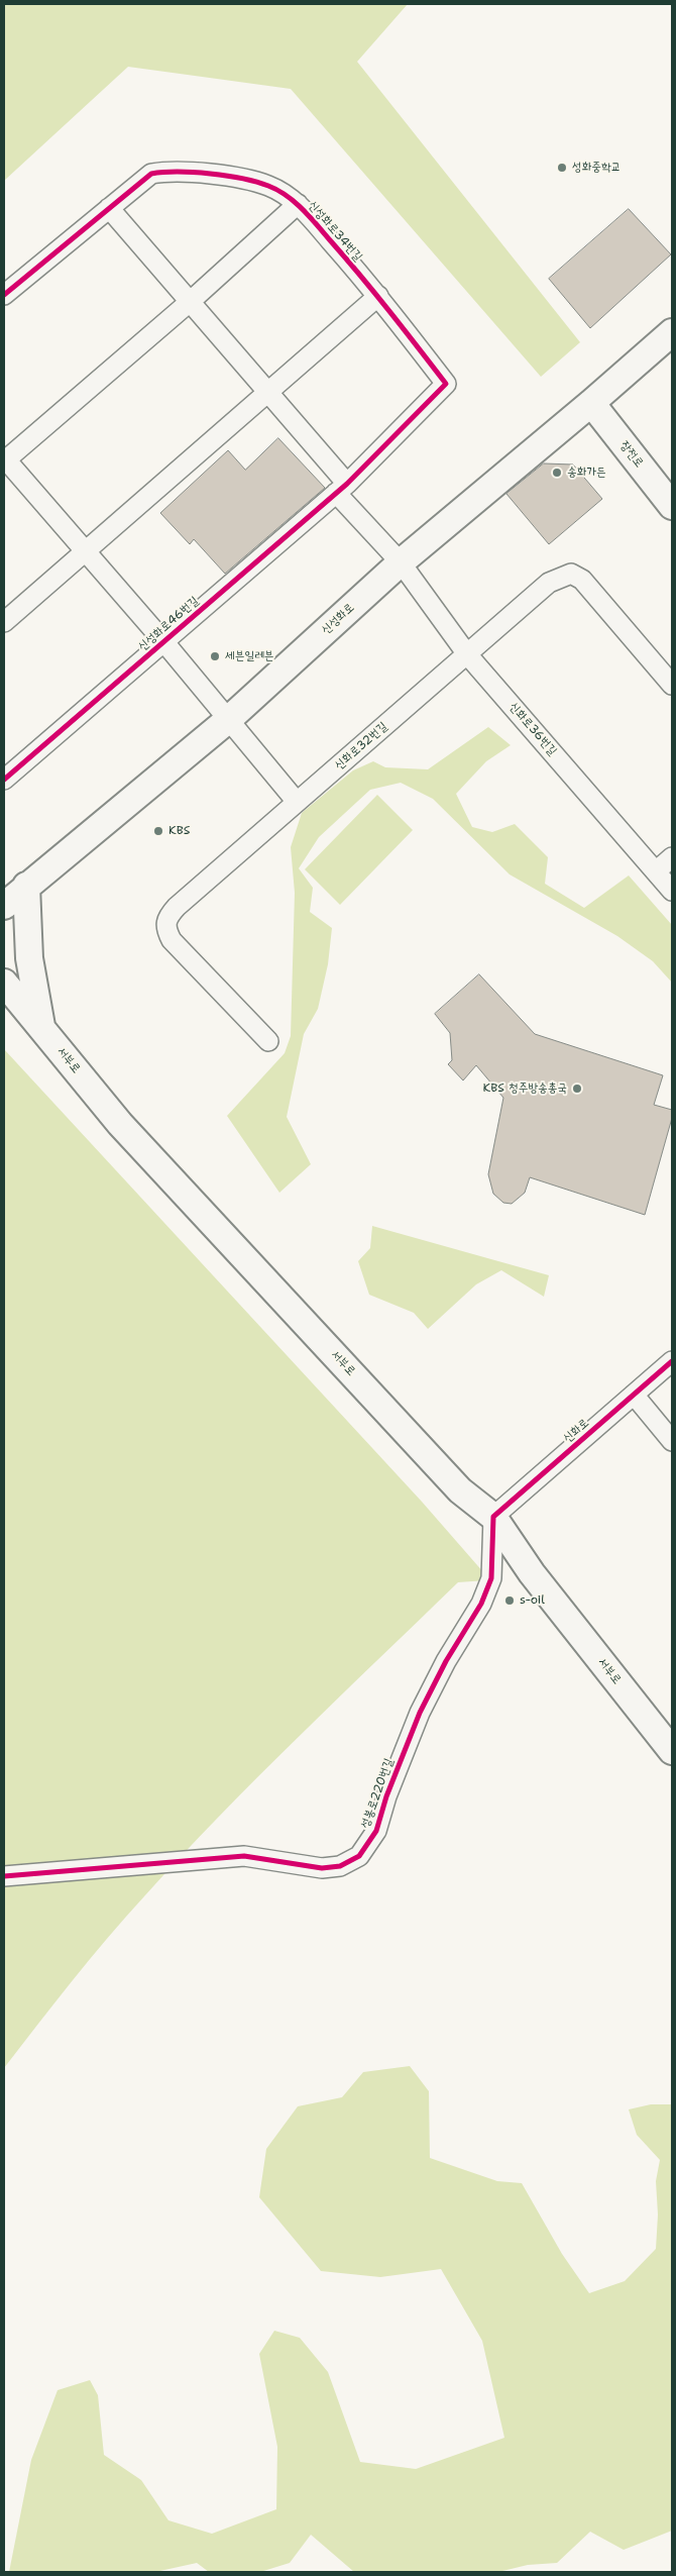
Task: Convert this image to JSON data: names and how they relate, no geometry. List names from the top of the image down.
{
  "streets": {
    "main road": ["장전로", "신성화로", "서부로"],
    "street": [
      "신성화로34번길",
      "신성화로46번길",
      "신화로36번길",
      "신화로32번길",
      "신화로",
      "성봉로220번길"
    ]
  },
  "crossings": [
    ["신성화로34번길", "신성화로46번길"],
    ["신성화로34번길", "신화로36번길"],
    ["장전로", "신성화로"],
    ["신성화로", "신성화로46번길"],
    ["신성화로", "신화로36번길"],
    ["신성화로46번길", "신화로36번길"],
    ["신성화로46번길", "신화로32번길"],
    ["신화로36번길", "신화로32번길"],
    ["서부로", "신화로"],
    ["서부로", "성봉로220번길"],
    ["신화로", "성봉로220번길"]
  ],
  "places": [
    "성화중학교",
    "송화가든",
    "세븐일레븐",
    "KBS",
    "KBS 청주방송총국",
    "s-oil"
  ]
}
